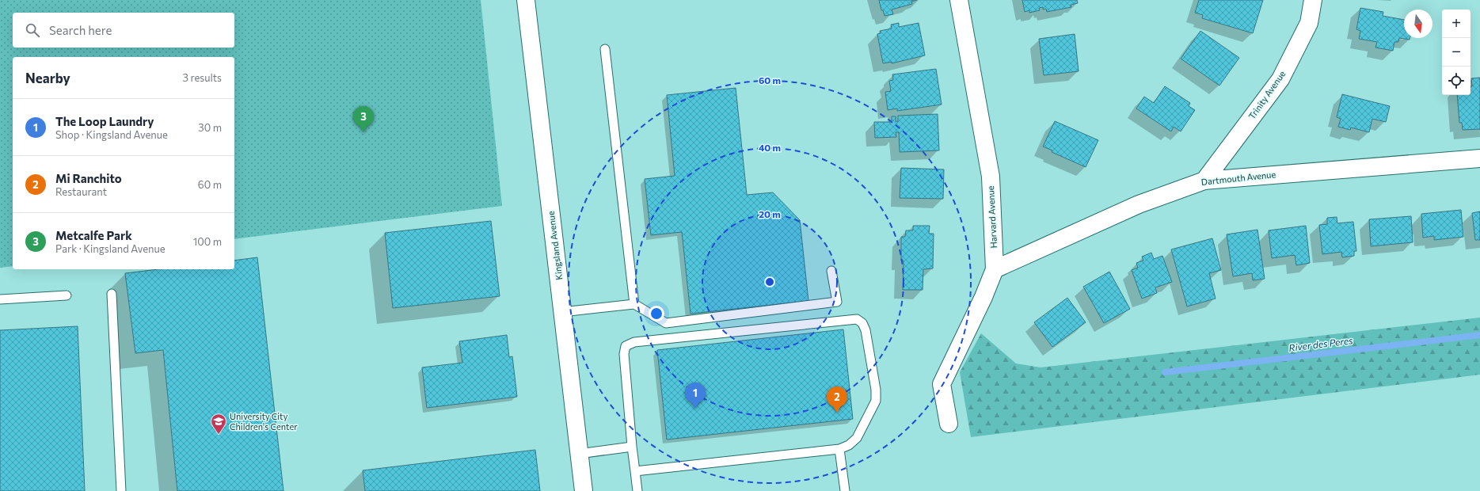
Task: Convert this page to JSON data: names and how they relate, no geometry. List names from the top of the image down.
{
  "streets": {
    "street": [
      "Trinity Avenue",
      "Dartmouth Avenue",
      "Harvard Avenue",
      "Kingsland Avenue"
    ]
  },
  "crossings": [
    ["Trinity Avenue", "Dartmouth Avenue"],
    ["Dartmouth Avenue", "Harvard Avenue"]
  ],
  "water": ["River des Peres"],
  "places": {
    "school or university": ["University City Children's Center"]
  },
  "north": "bottom",
  "page": {
    "map_buttons": ["+", "−"],
    "search": "Search here",
    "heading": ["Nearby", "3 results"],
    "list": [
      {
        "mark": "1",
        "name": "The Loop Laundry",
        "note": "Shop · Kingsland Avenue",
        "value": "30 m"
      },
      {
        "mark": "2",
        "name": "Mi Ranchito",
        "note": "Restaurant",
        "value": "60 m"
      },
      {
        "mark": "3",
        "name": "Metcalfe Park",
        "note": "Park · Kingsland Avenue",
        "value": "100 m"
      }
    ],
    "pins": ["3", "1", "2"]
  },
  "rings": ["60 m", "40 m", "20 m"]
}
